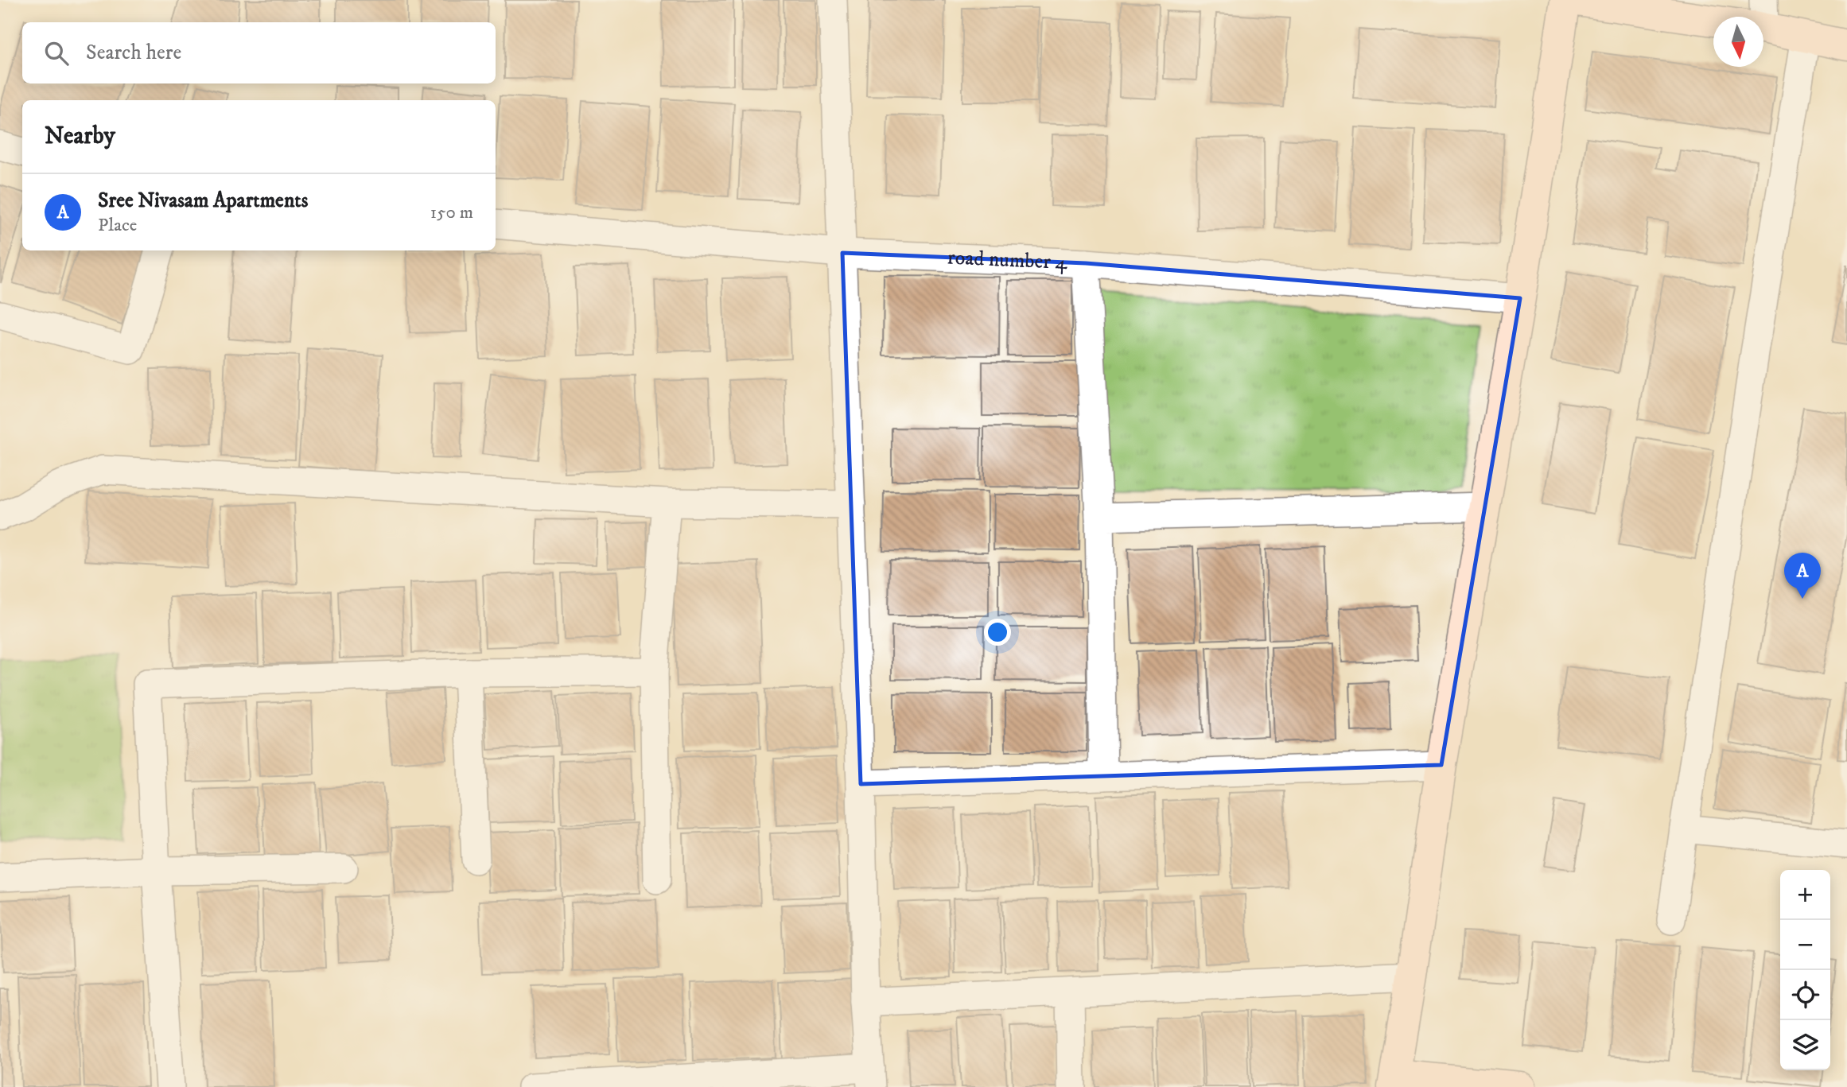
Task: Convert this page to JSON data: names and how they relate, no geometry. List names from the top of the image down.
{
  "streets": {
    "street": ["road number 4"]
  },
  "north": "bottom",
  "page": {
    "search": "Search here",
    "heading": "Nearby",
    "list": [
      {
        "mark": "A",
        "name": "Sree Nivasam Apartments",
        "note": "Place",
        "value": "150 m"
      }
    ],
    "pins": "A",
    "map_buttons": ["+", "−"]
  }
}
